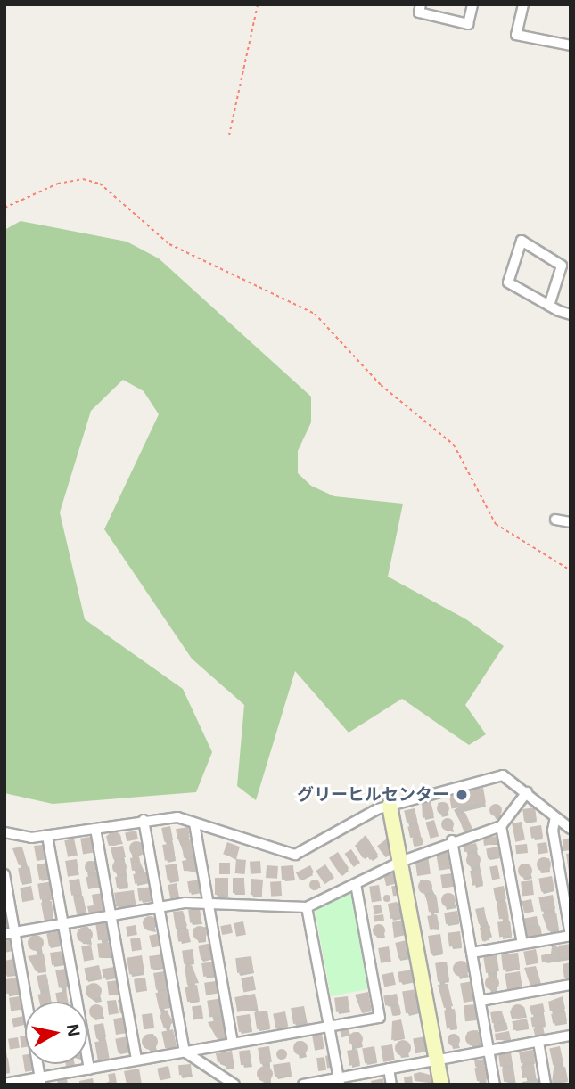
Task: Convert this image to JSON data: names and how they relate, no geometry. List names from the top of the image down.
{
  "places": ["グリーヒルセンター"],
  "north": "right"
}
